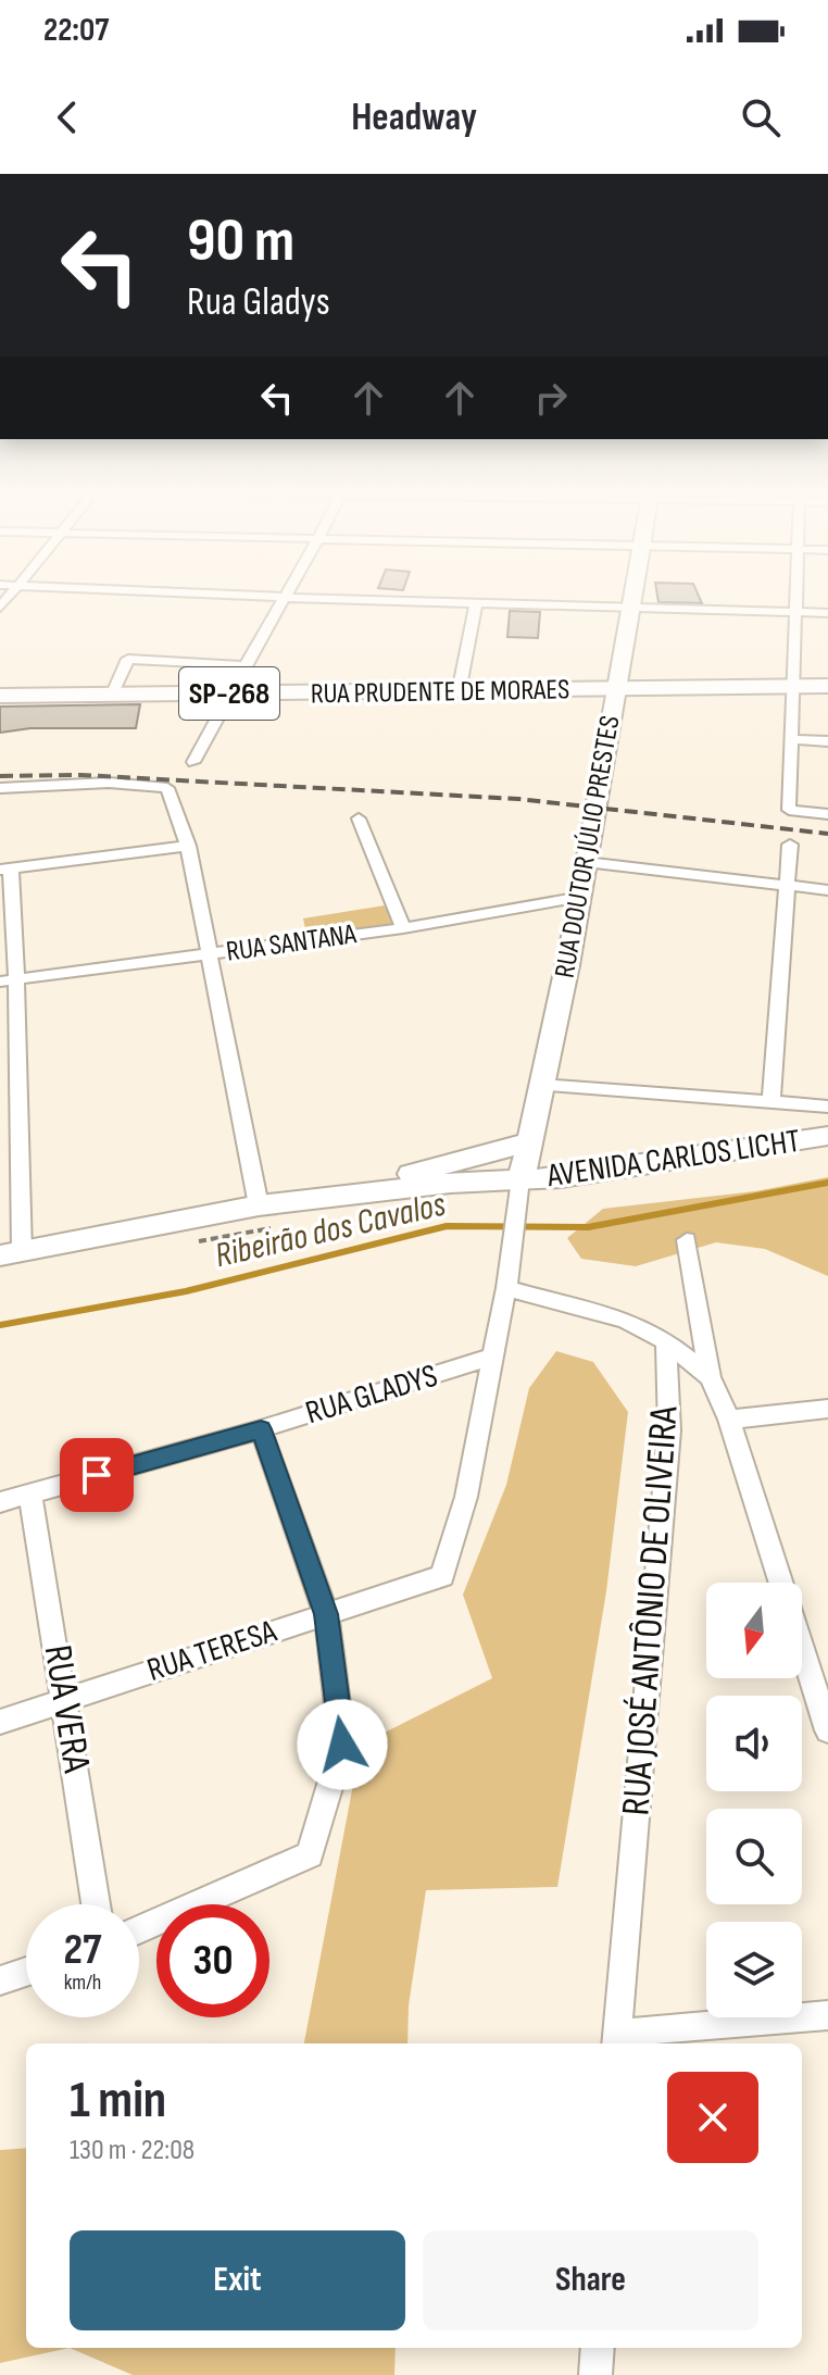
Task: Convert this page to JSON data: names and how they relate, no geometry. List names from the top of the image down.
{
  "streets": {
    "main road": [
      "RUA PRUDENTE DE MORAES",
      "SP-268",
      "RUA DOUTOR JÚLIO PRESTES",
      "AVENIDA CARLOS LICHT"
    ],
    "street": [
      "RUA SANTANA",
      "RUA GLADYS",
      "RUA JOSÉ ANTÔNIO DE OLIVEIRA",
      "RUA TERESA",
      "RUA VERA"
    ]
  },
  "crossings": [
    ["RUA PRUDENTE DE MORAES", "RUA DOUTOR JÚLIO PRESTES"],
    ["RUA DOUTOR JÚLIO PRESTES", "RUA SANTANA"],
    ["RUA DOUTOR JÚLIO PRESTES", "AVENIDA CARLOS LICHT"],
    ["RUA DOUTOR JÚLIO PRESTES", "RUA TERESA"],
    ["AVENIDA CARLOS LICHT", "RUA TERESA"],
    ["RUA GLADYS", "RUA TERESA"],
    ["RUA GLADYS", "RUA VERA"],
    ["RUA TERESA", "RUA VERA"]
  ],
  "water": ["Ribeirão dos Cavalos"],
  "north": "bottom",
  "page": {
    "status": "22:07",
    "header": "Headway",
    "turn": ["90 m", "Rua Gladys"],
    "speed": "27 km/h",
    "limit": "30",
    "heading": ["1 min", "130 m · 22:08"],
    "buttons": ["Exit", "Share"]
  }
}
